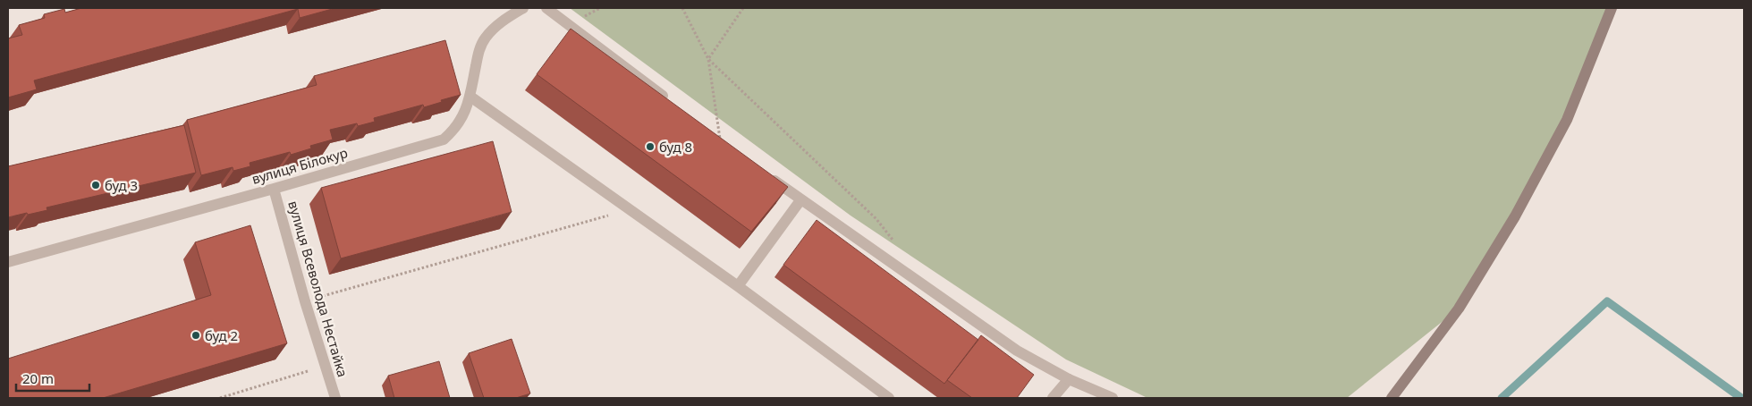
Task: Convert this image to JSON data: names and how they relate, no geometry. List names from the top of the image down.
{
  "streets": {
    "street": ["вулиця Білокур", "вулиця Всеволода Нестайка"]
  },
  "crossings": [
    ["вулиця Білокур", "вулиця Всеволода Нестайка"]
  ],
  "places": ["буд 8", "буд 3", "буд 2"],
  "scale_bar": "20 m"
}
